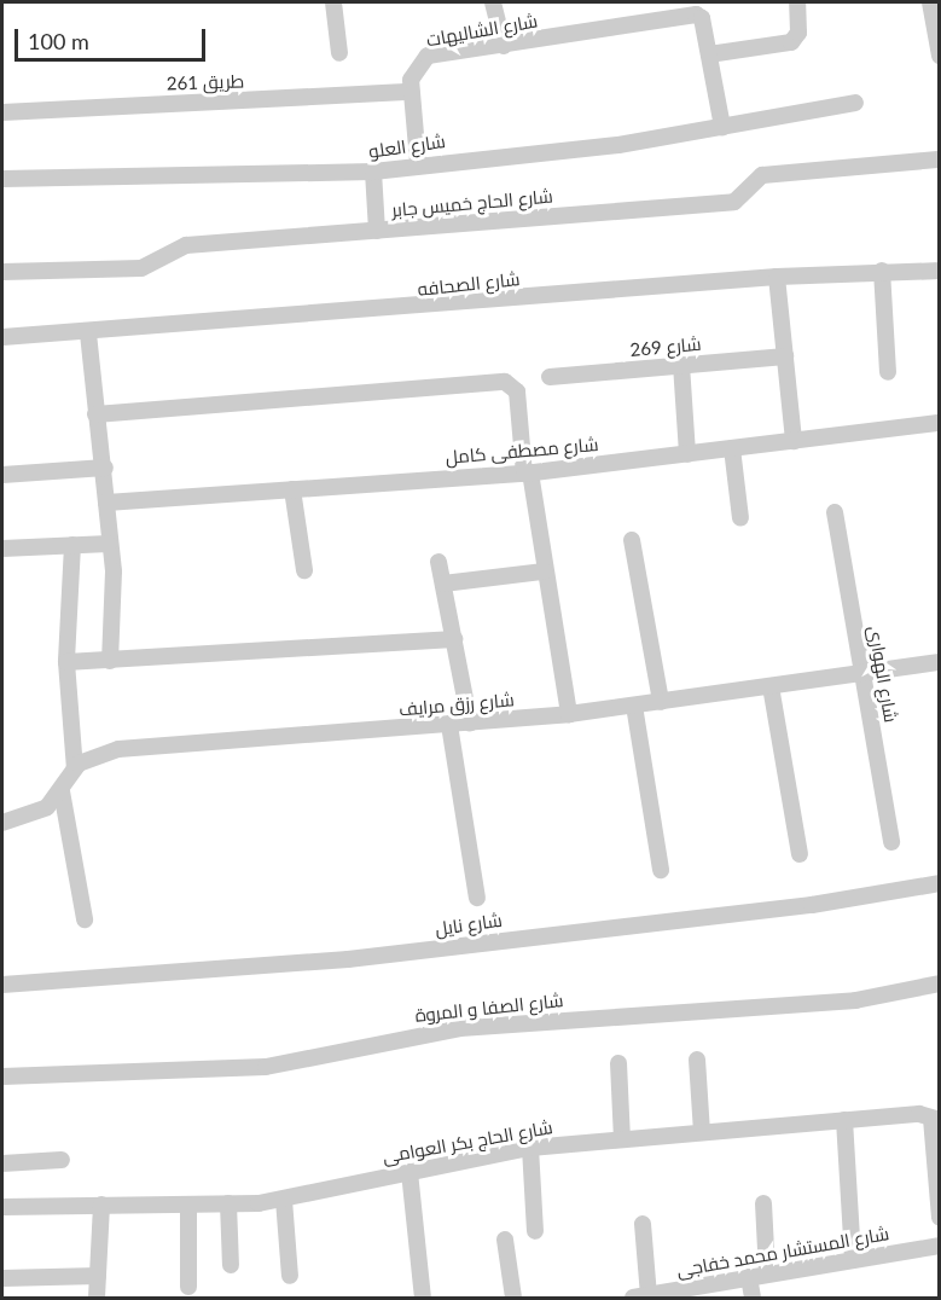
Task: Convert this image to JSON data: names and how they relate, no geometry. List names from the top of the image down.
{
  "streets": {
    "street": [
      "شارع الشاليهات",
      "طريق 261",
      "شارع العلو",
      "شارع الحاج خميس جابر",
      "شارع الصحافه",
      "شارع 269",
      "شارع مصطفى كامل",
      "شارع الهوارى",
      "شارع رزق مرايف",
      "شارع نايل",
      "شارع الصفا و المروة",
      "شارع الحاج بكر العوامى",
      "شارع المستشار محمد خفاجى"
    ]
  },
  "crossings": [
    ["شارع الشاليهات", "طريق 261"],
    ["شارع الشاليهات", "شارع العلو"],
    ["شارع الهوارى", "شارع رزق مرايف"]
  ],
  "scale_bar": "100 m"
}
